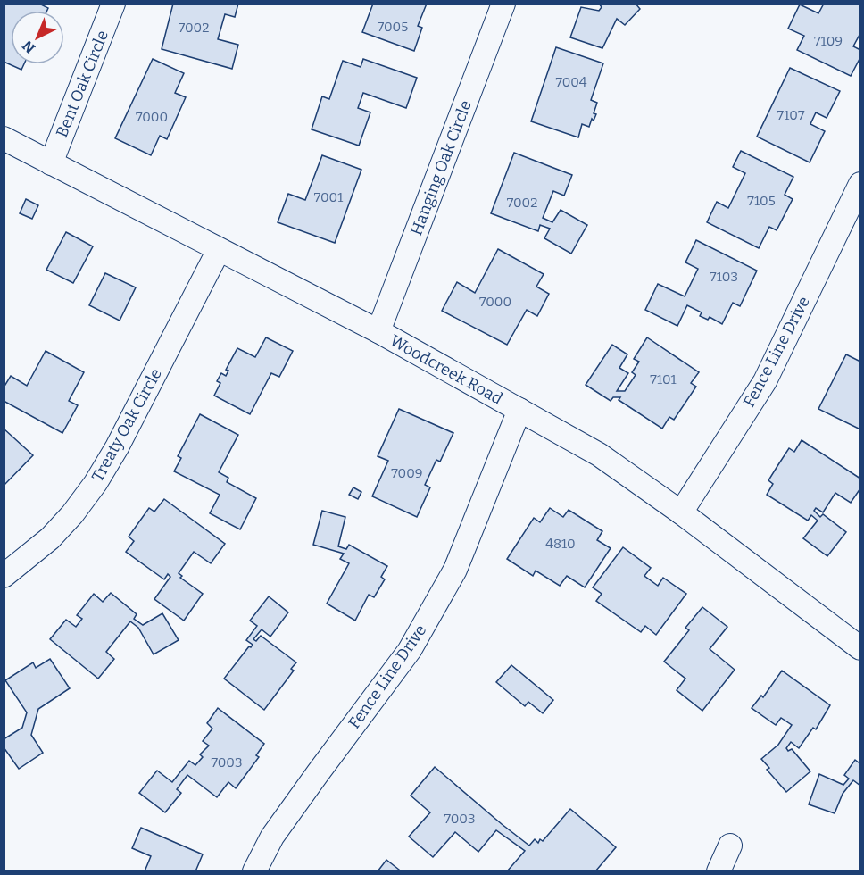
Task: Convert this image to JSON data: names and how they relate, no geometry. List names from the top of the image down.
{
  "streets": {
    "street": [
      "Bent Oak Circle",
      "Hanging Oak Circle",
      "Fence Line Drive",
      "Woodcreek Road",
      "Treaty Oak Circle"
    ]
  },
  "crossings": [
    ["Bent Oak Circle", "Woodcreek Road"],
    ["Hanging Oak Circle", "Woodcreek Road"],
    ["Fence Line Drive", "Woodcreek Road"],
    ["Woodcreek Road", "Treaty Oak Circle"]
  ],
  "house_numbers": [
    "7005",
    "7002",
    "7109",
    "7004",
    "7107",
    "7000",
    "7001",
    "7105",
    "7002",
    "7103",
    "7000",
    "7101",
    "7009",
    "4810",
    "7003",
    "7003"
  ],
  "north": "bottom left"
}
